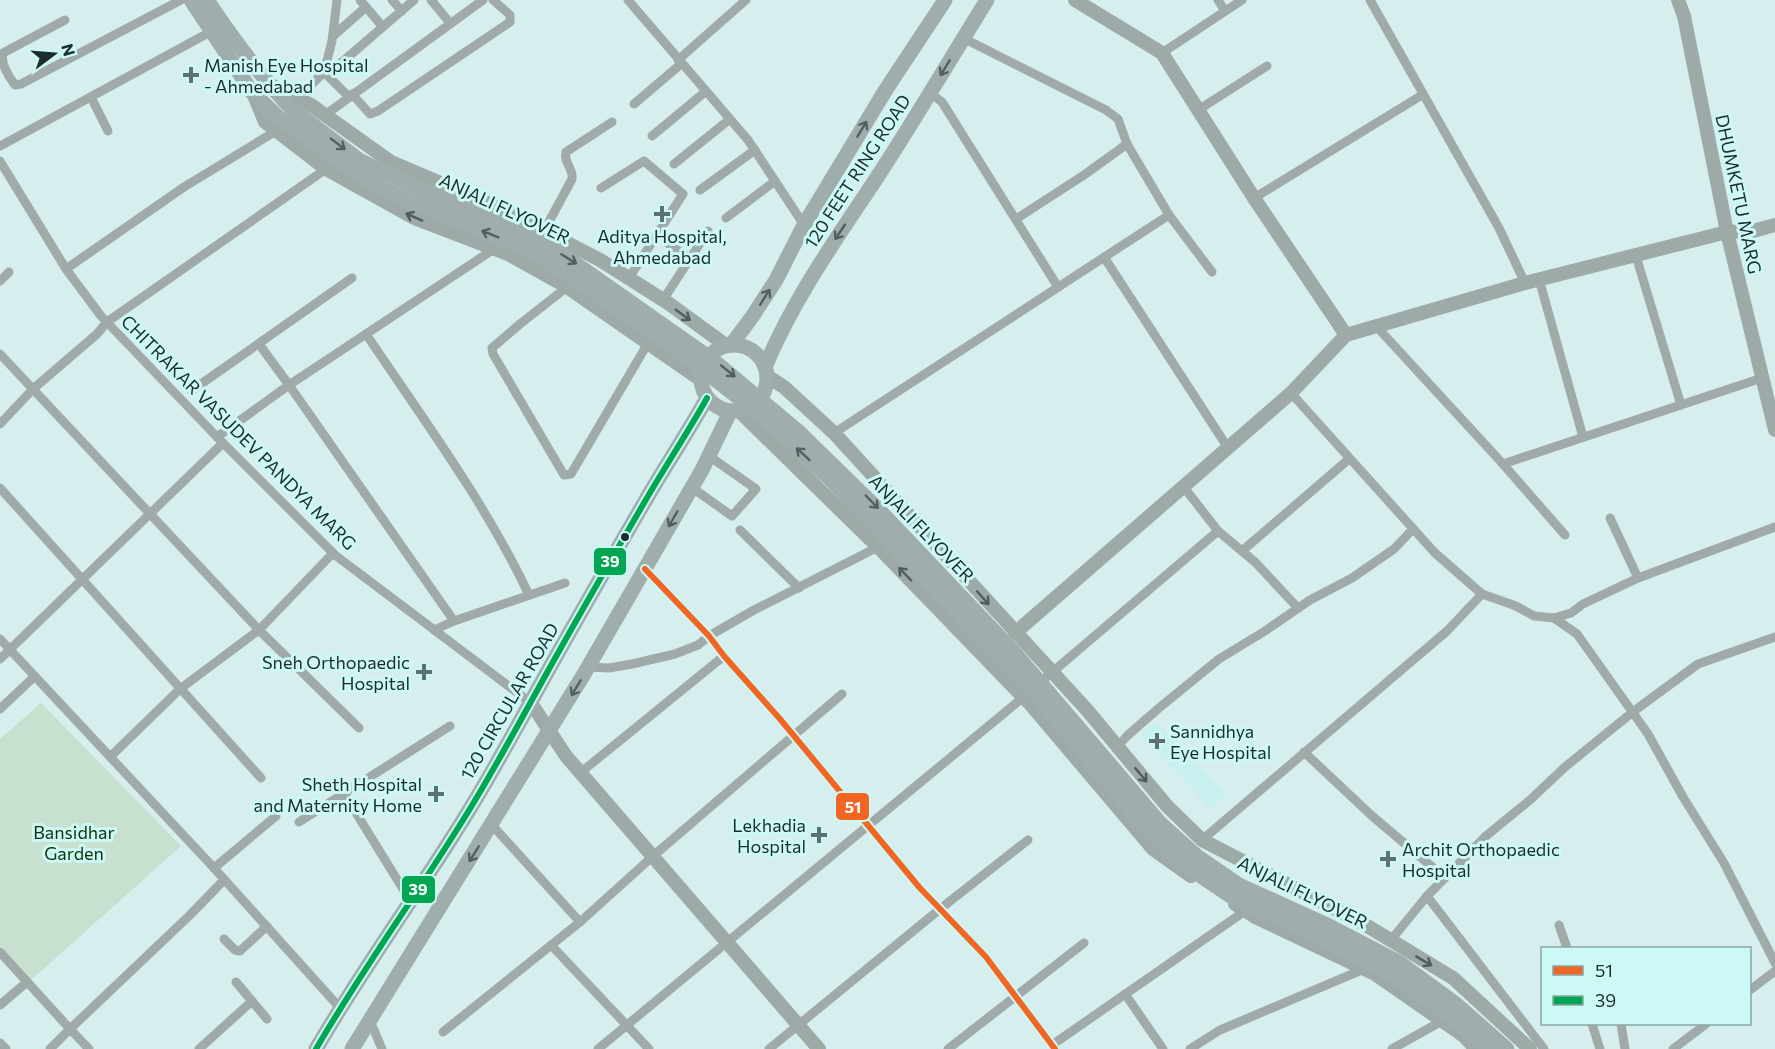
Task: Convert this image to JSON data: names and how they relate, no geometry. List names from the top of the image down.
{
  "streets": {
    "main road": ["120 FEET RING ROAD", "ANJALI FLYOVER", "120 CIRCULAR ROAD"],
    "street": ["DHUMKETU MARG", "CHITRAKAR VASUDEV PANDYA MARG"]
  },
  "crossings": [
    ["120 FEET RING ROAD", "120 CIRCULAR ROAD"],
    ["CHITRAKAR VASUDEV PANDYA MARG", "120 CIRCULAR ROAD"]
  ],
  "parks": ["Bansidhar Garden"],
  "places": {
    "health": [
      "Manish Eye Hospital - Ahmedabad",
      "Aditya Hospital, Ahmedabad",
      "Sneh Orthopaedic Hospital",
      "Sannidhya Eye Hospital",
      "Sheth Hospital and Maternity Home",
      "Lekhadia Hospital",
      "Archit Orthopaedic Hospital"
    ]
  },
  "lines": ["transit line 39", "transit line 51"],
  "legend": ["51", "39"],
  "north": "right"
}
